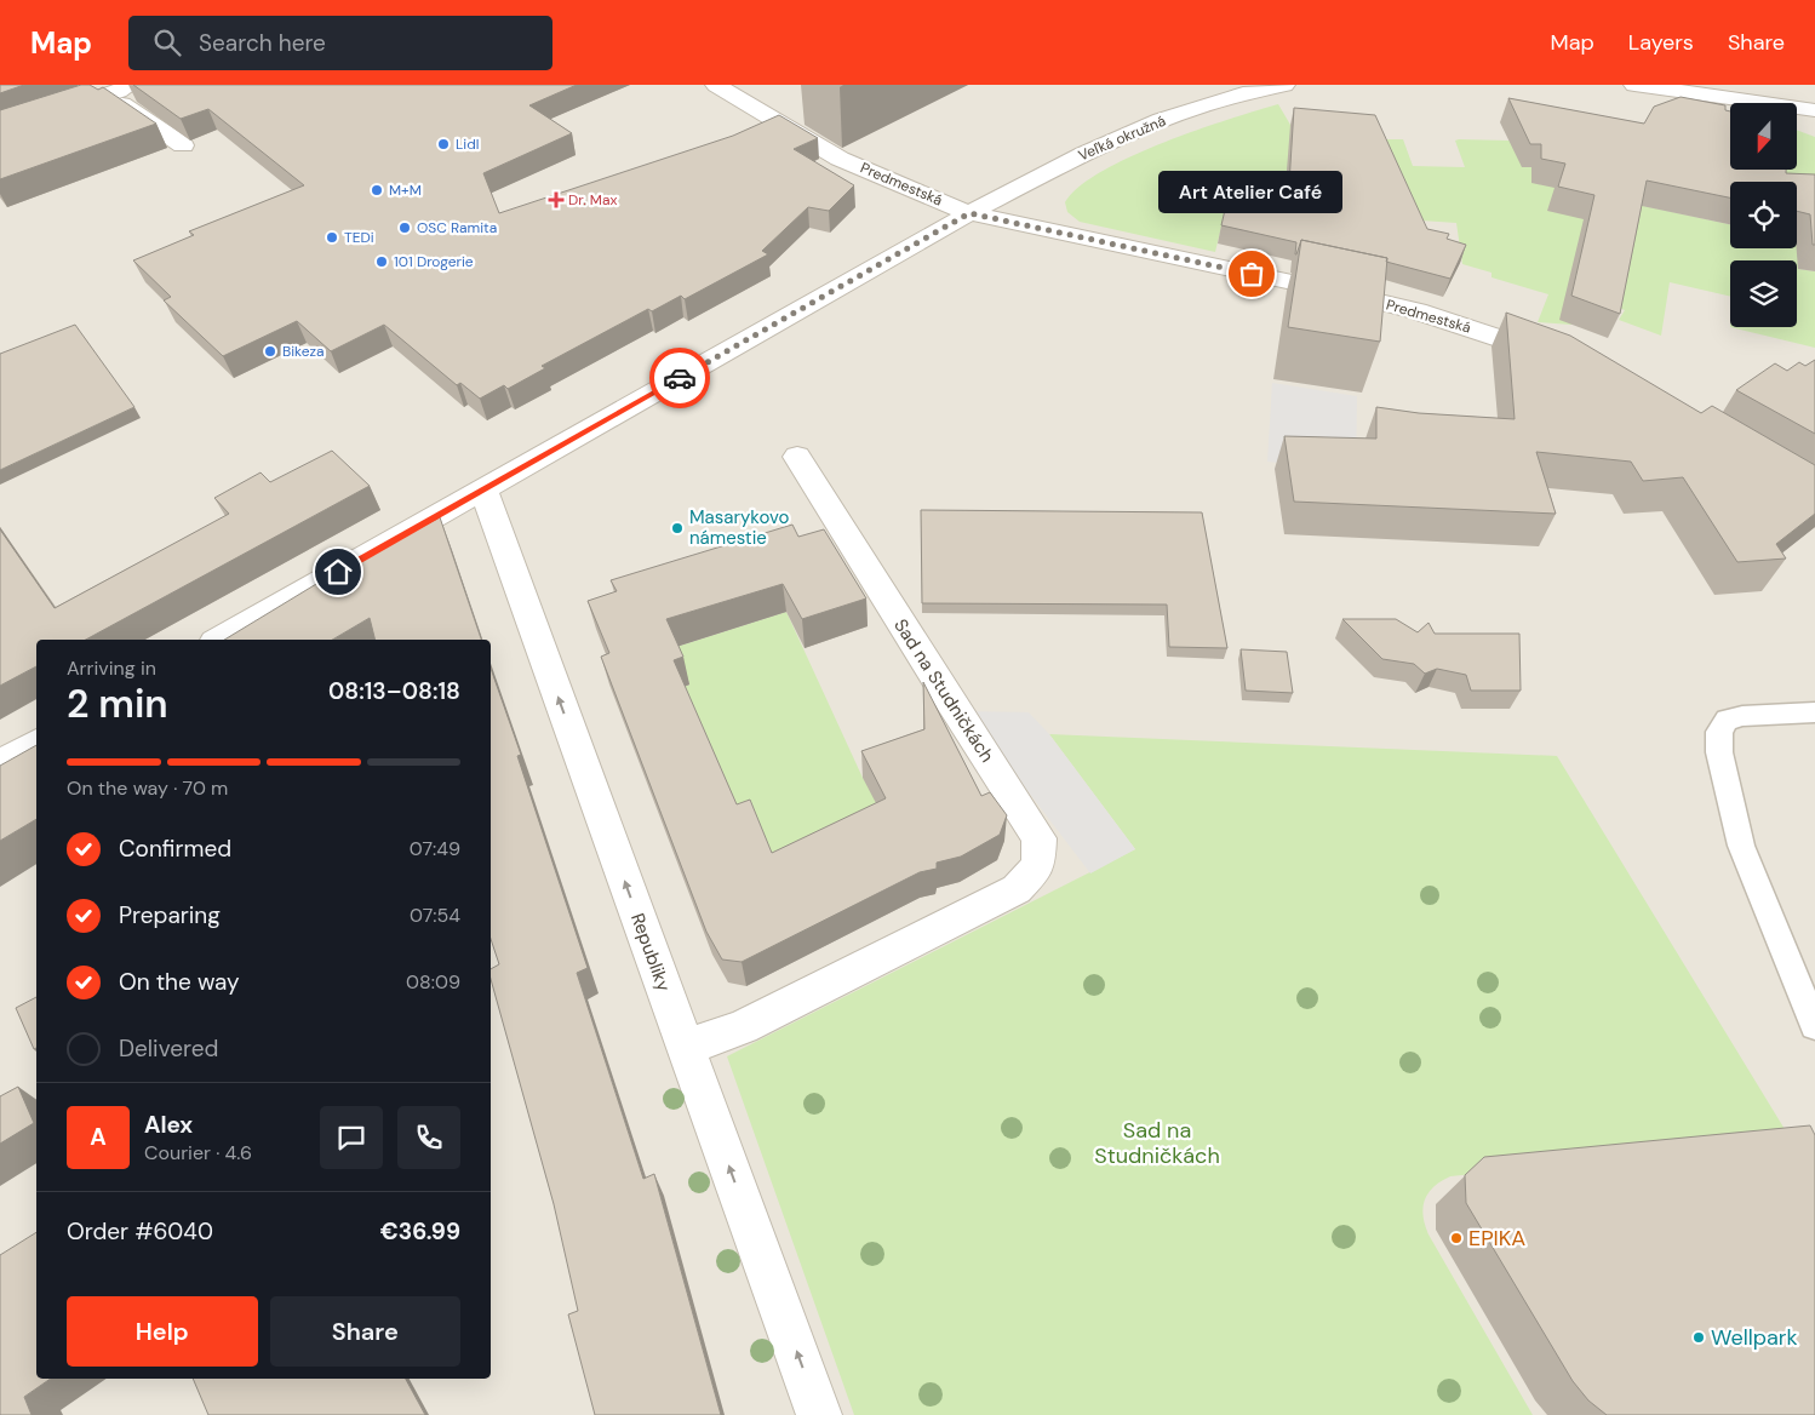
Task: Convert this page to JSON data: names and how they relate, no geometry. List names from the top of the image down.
{
  "streets": {
    "street": [
      "Veľká okružná",
      "Predmestská",
      "Sad na Studničkách",
      "Republiky"
    ]
  },
  "crossings": [
    ["Veľká okružná", "Predmestská"],
    ["Veľká okružná", "Republiky"],
    ["Sad na Studničkách", "Republiky"]
  ],
  "one_way": ["Republiky"],
  "parks": ["Sad na Studničkách"],
  "places": {
    "other": [
      "Lidl",
      "M+M",
      "OSC Ramita",
      "TEDi",
      "101 Drogerie",
      "Art Atelier Café",
      "Bikeza",
      "Masarykovo námestie",
      "EPIKA",
      "Wellpark"
    ],
    "health": ["Dr. Max"]
  },
  "north": "bottom",
  "page": {
    "header": "Map",
    "search": "Search here",
    "nav": ["Map", "Layers", "Share"],
    "bubble": "Art Atelier Café",
    "heading": ["2 min", "Arriving in", "08:13–08:18"],
    "panel": [
      "Alex",
      "Courier · 4.6",
      "Order #6040",
      "€36.99"
    ],
    "bar": "On the way · 70 m",
    "list": [
      ["Confirmed", "07:49"],
      ["Preparing", "07:54"],
      ["On the way", "08:09"],
      "Delivered"
    ],
    "round": "A",
    "buttons": ["Help", "Share"]
  }
}
